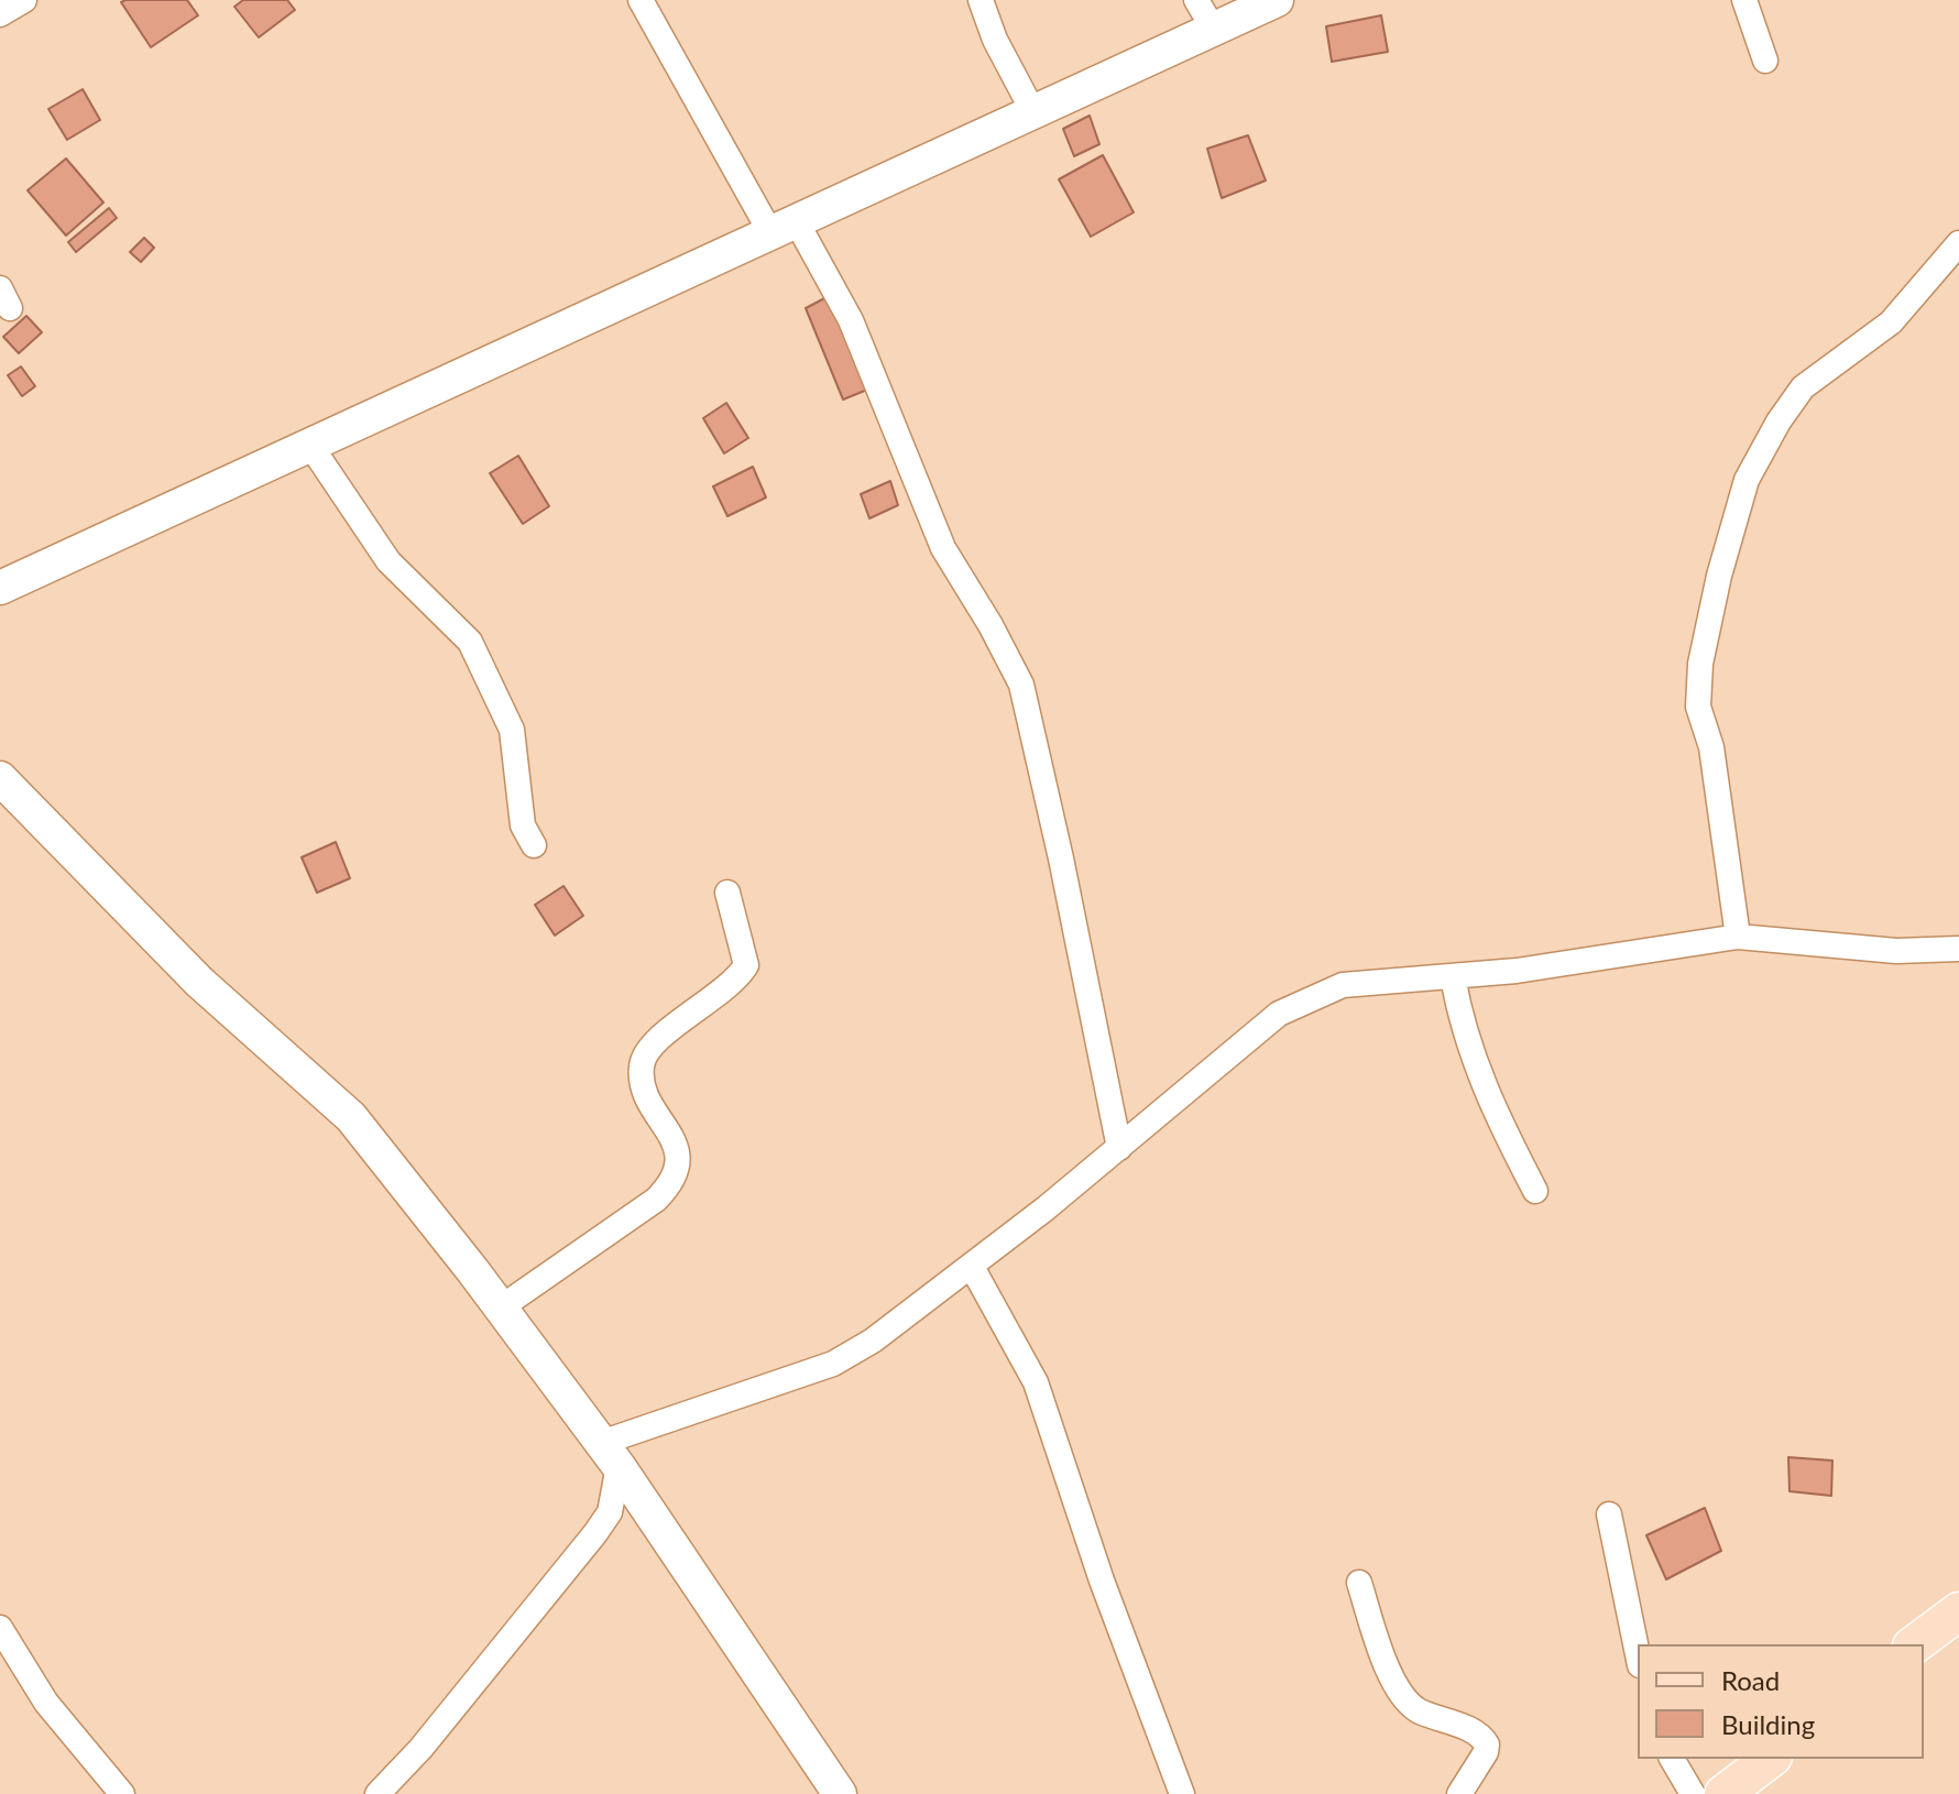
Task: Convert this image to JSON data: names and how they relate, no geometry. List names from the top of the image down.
{
  "legend": ["Road", "Building"]
}
